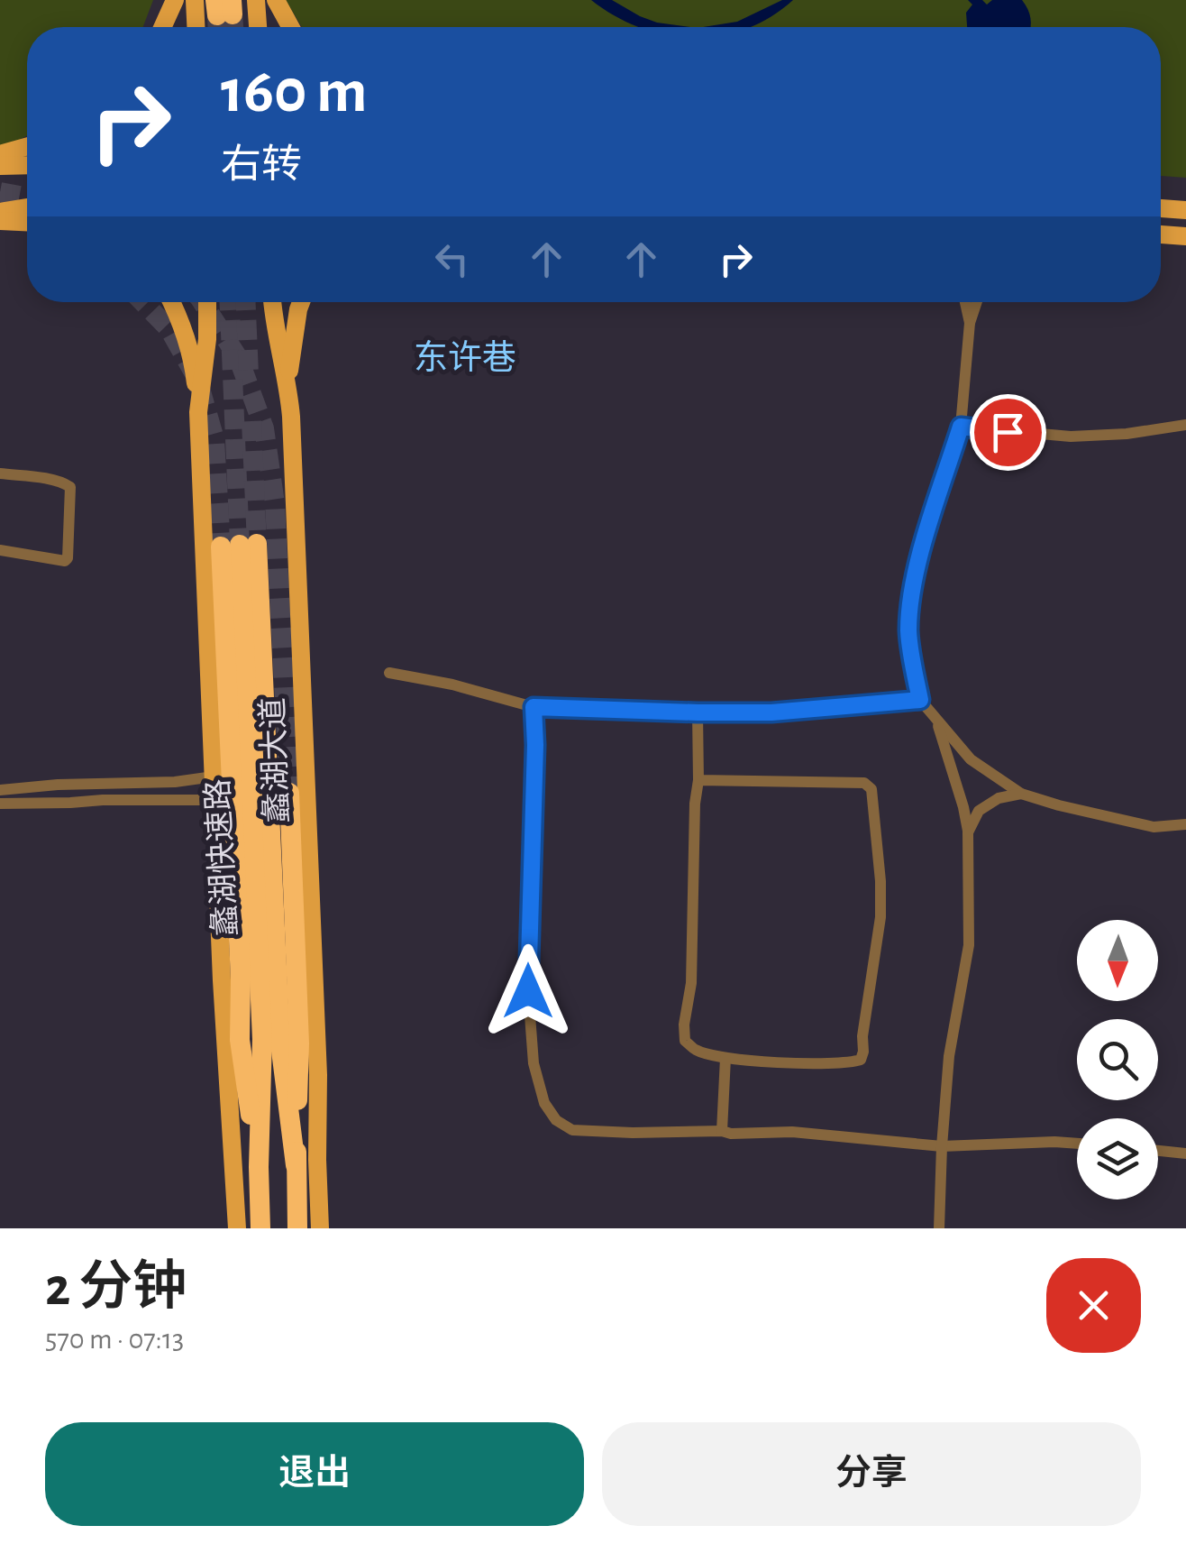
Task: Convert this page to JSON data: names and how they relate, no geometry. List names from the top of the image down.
{
  "streets": {
    "highway": ["蠡湖快速路"],
    "main road": ["蠡湖大道"]
  },
  "districts": ["东许巷"],
  "north": "bottom",
  "page": {
    "turn": ["160 m", "右转"],
    "heading": ["2 分钟", "570 m · 07:13"],
    "buttons": ["退出", "分享"]
  }
}
